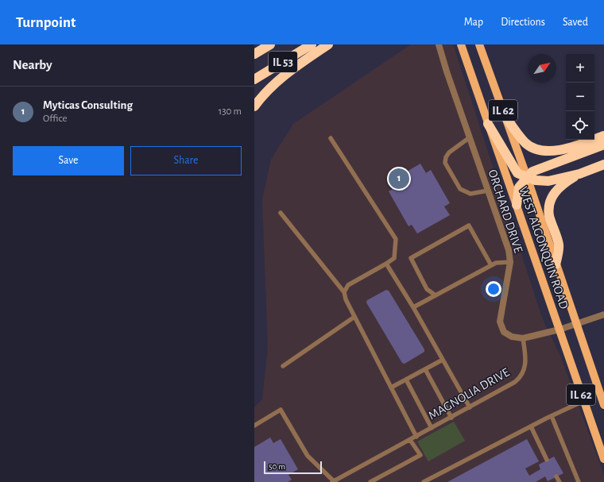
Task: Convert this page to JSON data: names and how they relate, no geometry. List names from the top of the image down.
{
  "streets": {
    "highway": ["IL 53"],
    "main road": ["IL 62", "WEST ALGONQUIN ROAD"],
    "street": ["ORCHARD DRIVE"],
    "lane": ["MAGNOLIA DRIVE"]
  },
  "crossings": [
    ["ORCHARD DRIVE", "WEST ALGONQUIN ROAD"],
    ["ORCHARD DRIVE", "MAGNOLIA DRIVE"]
  ],
  "scale_bar": "50 m",
  "north": "top right",
  "page": {
    "header": "Turnpoint",
    "nav": ["Map", "Directions", "Saved"],
    "heading": "Nearby",
    "map_buttons": ["+", "−"],
    "list": [
      {
        "mark": "1",
        "name": "Myticas Consulting",
        "note": "Office",
        "value": "130 m"
      }
    ],
    "buttons": ["Save", "Share"],
    "pins": "1",
    "scale": "50 m"
  }
}
